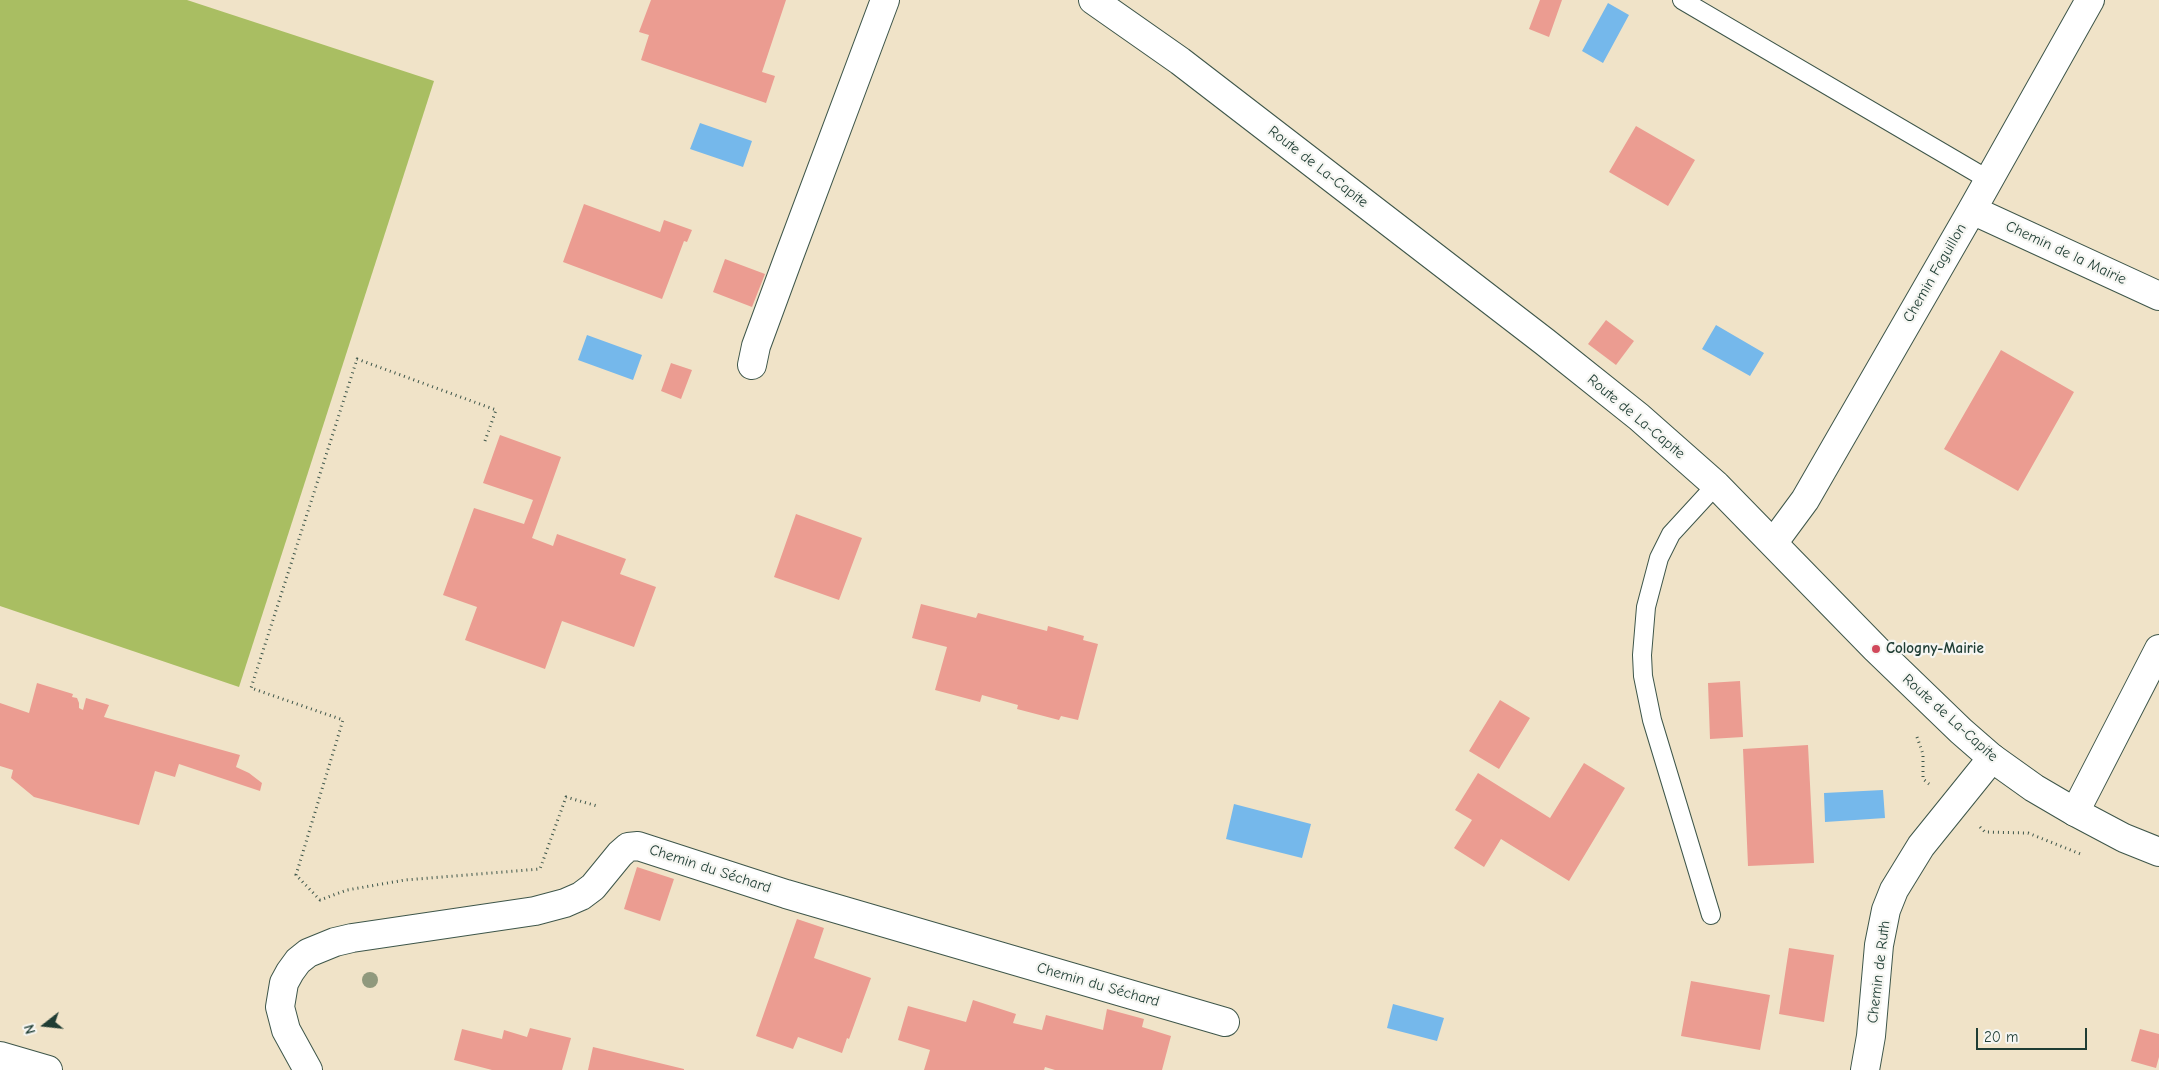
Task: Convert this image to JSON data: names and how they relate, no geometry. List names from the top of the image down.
{
  "streets": {
    "street": [
      "Route de La-Capite",
      "Chemin de la Mairie",
      "Chemin Faguillon",
      "Chemin du Séchard",
      "Chemin de Ruth"
    ]
  },
  "crossings": [
    ["Route de La-Capite", "Chemin Faguillon"],
    ["Route de La-Capite", "Chemin de Ruth"],
    ["Chemin de la Mairie", "Chemin Faguillon"]
  ],
  "places": ["Cologny-Mairie"],
  "scale_bar": "20 m",
  "north": "left"
}
